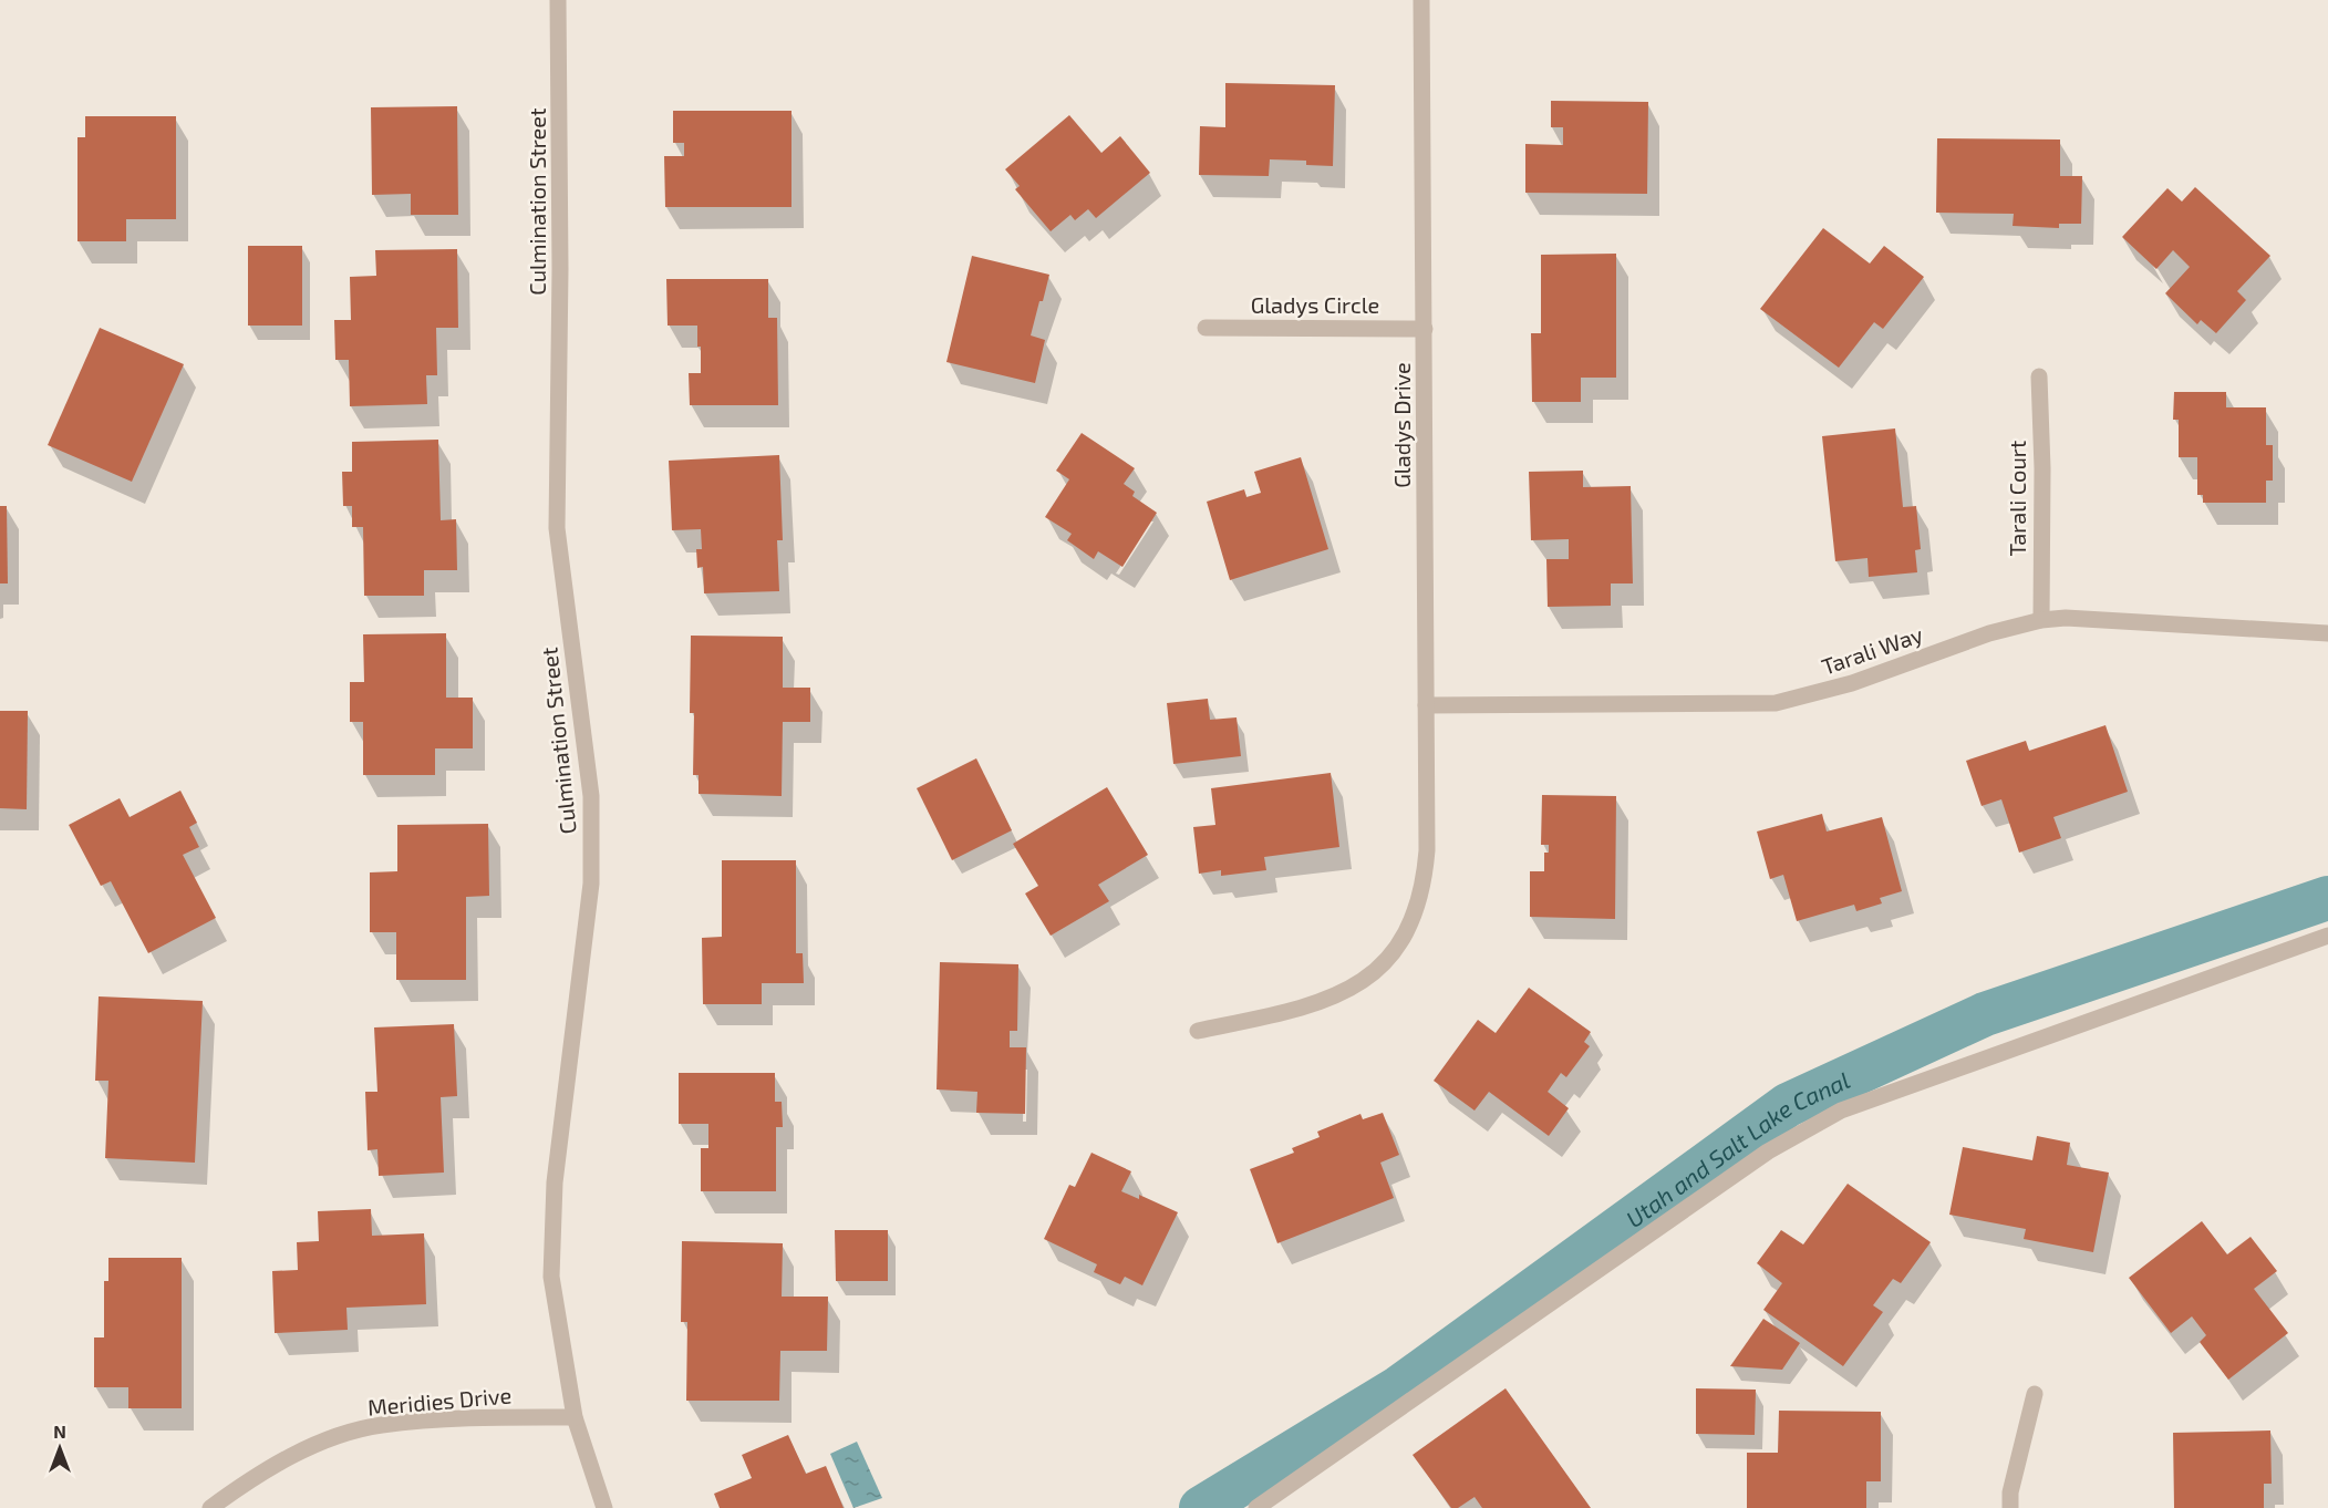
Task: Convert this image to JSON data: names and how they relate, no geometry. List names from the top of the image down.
{
  "streets": {
    "street": [
      "Culmination Street",
      "Gladys Circle",
      "Gladys Drive",
      "Tarali Court",
      "Tarali Way",
      "Meridies Drive"
    ]
  },
  "crossings": [
    ["Culmination Street", "Meridies Drive"],
    ["Gladys Circle", "Gladys Drive"],
    ["Gladys Drive", "Tarali Way"],
    ["Tarali Court", "Tarali Way"]
  ],
  "water": ["Utah and Salt Lake Canal"],
  "north": "top"
}
